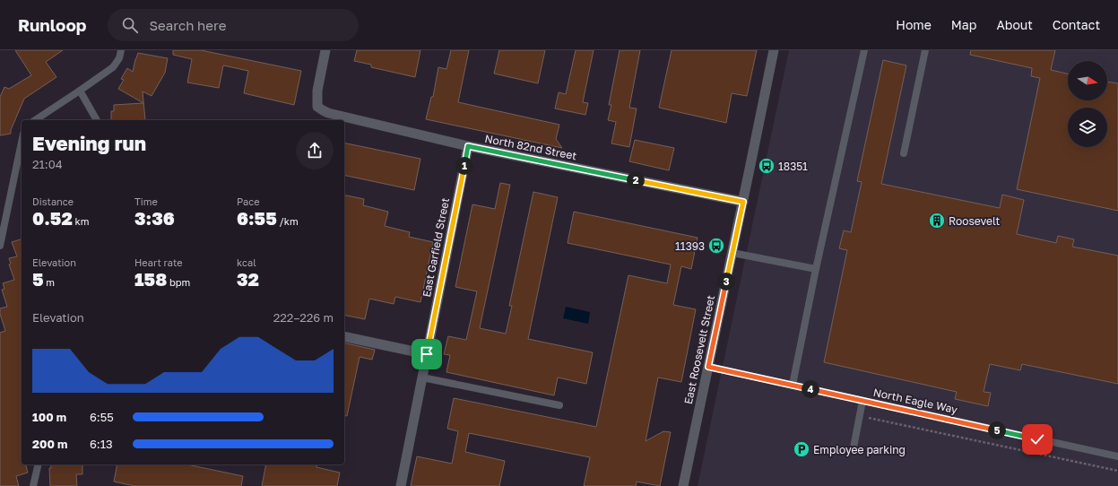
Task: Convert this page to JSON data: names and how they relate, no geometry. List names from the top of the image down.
{
  "streets": {
    "street": ["North 82nd Street", "East Garfield Street", "East Roosevelt Street"],
    "lane": ["North Eagle Way"]
  },
  "crossings": [
    ["North 82nd Street", "East Garfield Street"],
    ["North 82nd Street", "East Roosevelt Street"],
    ["East Roosevelt Street", "North Eagle Way"]
  ],
  "places": {
    "bus stop": ["18351", "11393"],
    "building": ["Roosevelt"],
    "parking": ["Employee parking"]
  },
  "north": "right",
  "page": {
    "header": "Runloop",
    "search": "Search here",
    "nav": [
      "Home",
      "Map",
      "About",
      "Contact"
    ],
    "heading": ["Evening run", "21:04"],
    "pins": [
      "1",
      "2",
      "3",
      "4",
      "5"
    ],
    "stats": [
      ["Distance", "0.52 km"],
      ["Time", "3:36"],
      ["Pace", "6:55 /km"],
      ["Elevation", "5 m"],
      ["Heart rate", "158 bpm"],
      ["kcal", "32"]
    ],
    "chart": ["Elevation", "222–226 m"],
    "list": [
      {
        "name": "100 m",
        "note": "6:55"
      },
      {
        "name": "200 m",
        "note": "6:13"
      }
    ]
  }
}
